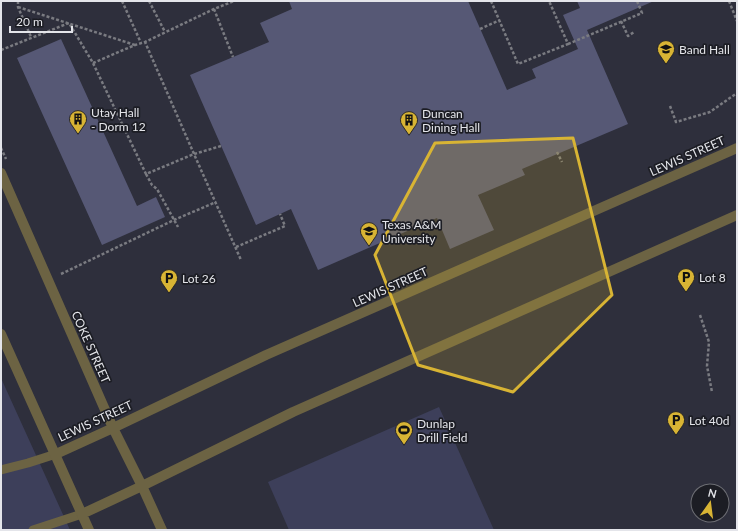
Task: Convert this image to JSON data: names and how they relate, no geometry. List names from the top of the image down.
{
  "streets": {
    "street": ["LEWIS STREET", "COKE STREET"]
  },
  "crossings": [
    ["LEWIS STREET", "COKE STREET"]
  ],
  "places": {
    "school or university": ["Band Hall", "Texas A&M University"],
    "building": ["Utay Hall - Dorm 12", "Duncan Dining Hall"],
    "parking": ["Lot 8", "Lot 26", "Lot 40d"],
    "sports": ["Dunlap Drill Field"]
  },
  "scale_bar": "20 m",
  "north": "top"
}
